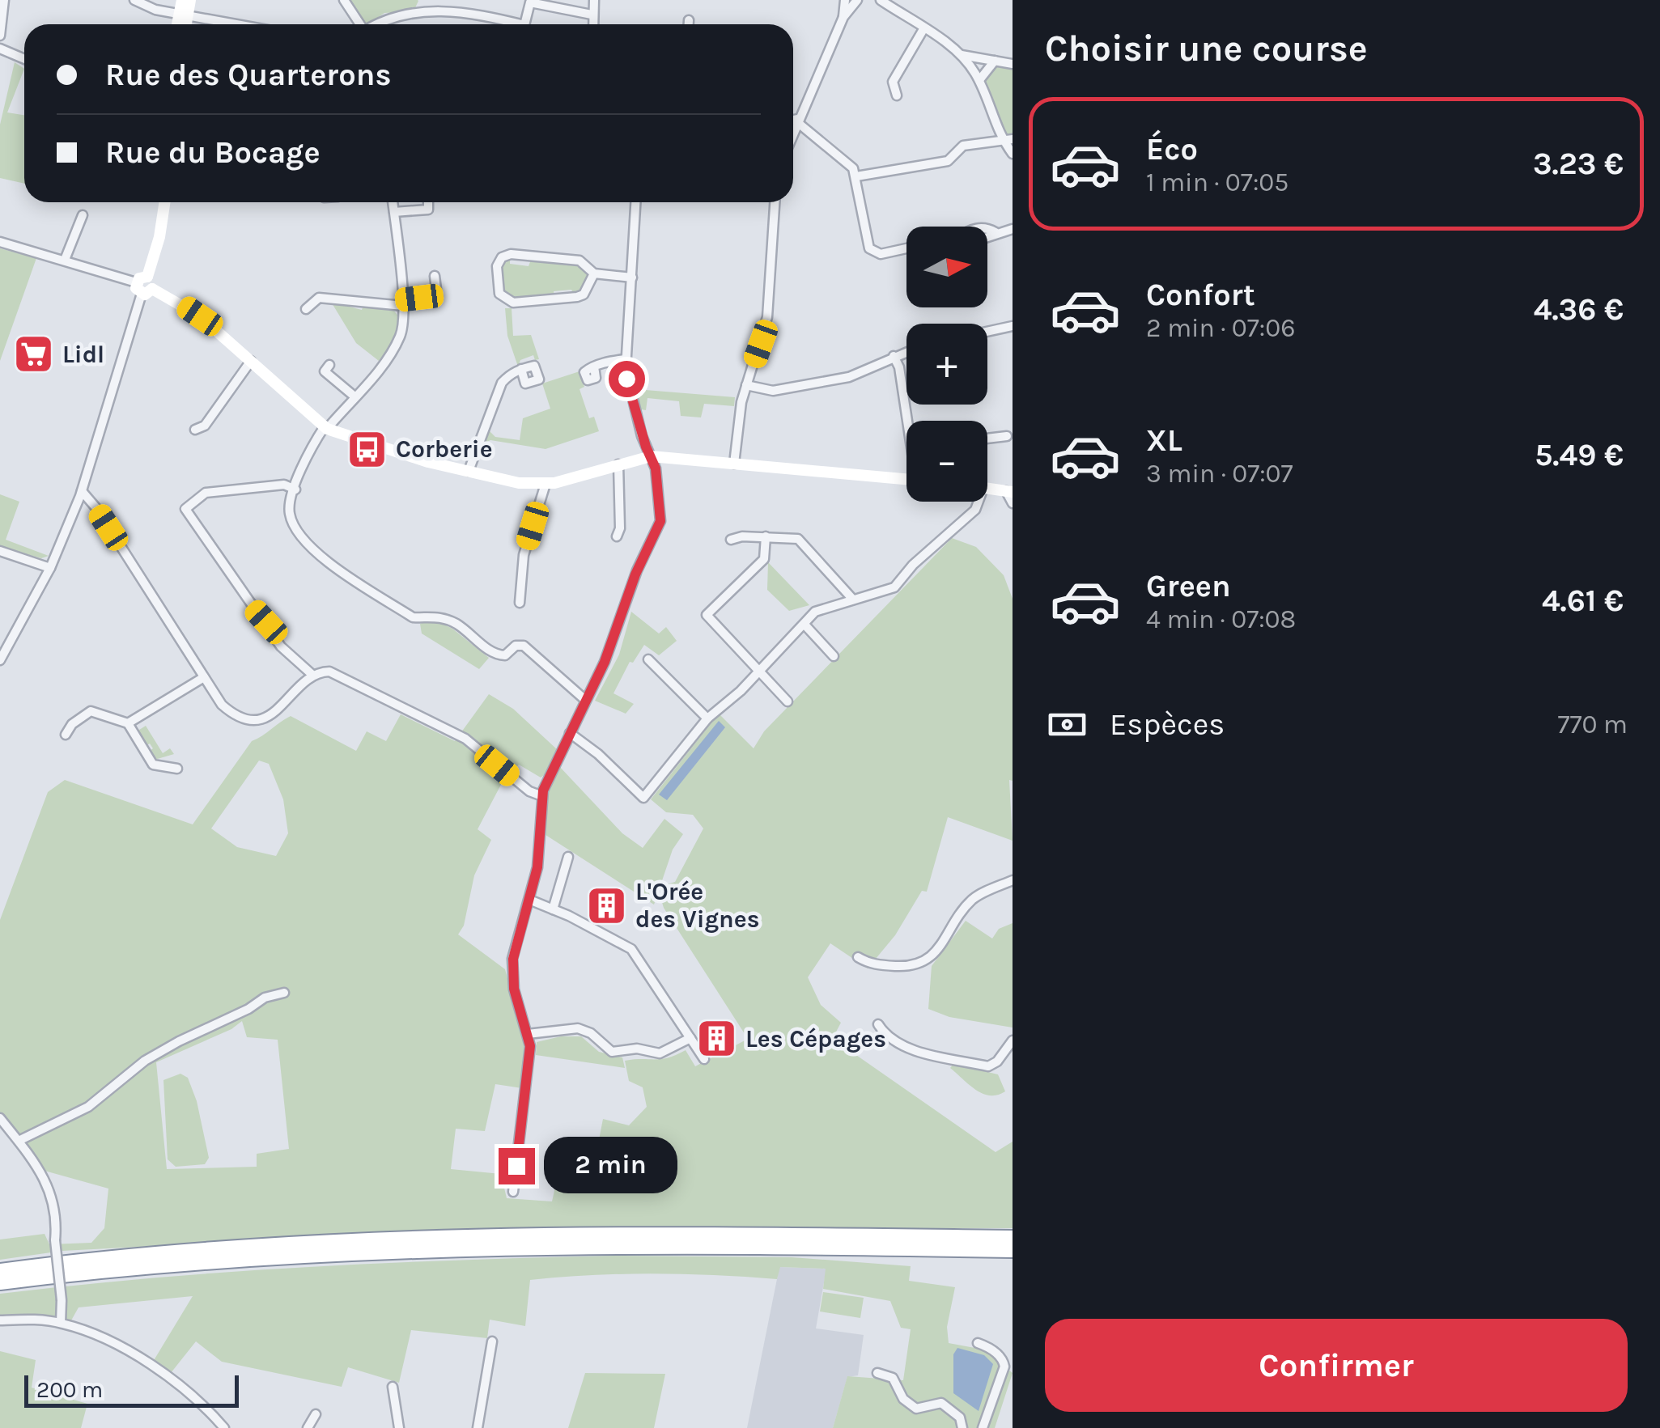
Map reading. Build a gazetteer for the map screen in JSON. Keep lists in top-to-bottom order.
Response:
{
  "places": {
    "supermarket": ["Lidl"],
    "bus stop": ["Corberie"],
    "building": ["L'Orée des Vignes", "Les Cépages"]
  },
  "scale_bar": "200 m",
  "north": "right",
  "page": {
    "heading": "Choisir une course",
    "banner": ["Rue des Quarterons", "Rue du Bocage"],
    "list": [
      {
        "name": "Éco",
        "note": "1 min · 07:05",
        "value": "3.23 €"
      },
      {
        "name": "Confort",
        "note": "2 min · 07:06",
        "value": "4.36 €"
      },
      {
        "name": "XL",
        "note": "3 min · 07:07",
        "value": "5.49 €"
      },
      {
        "name": "Green",
        "note": "4 min · 07:08",
        "value": "4.61 €"
      }
    ],
    "map_buttons": ["+", "−"],
    "pay": ["Espèces", "770 m"],
    "bubble": "2 min",
    "buttons": "Confirmer",
    "scale": "200 m"
  }
}
